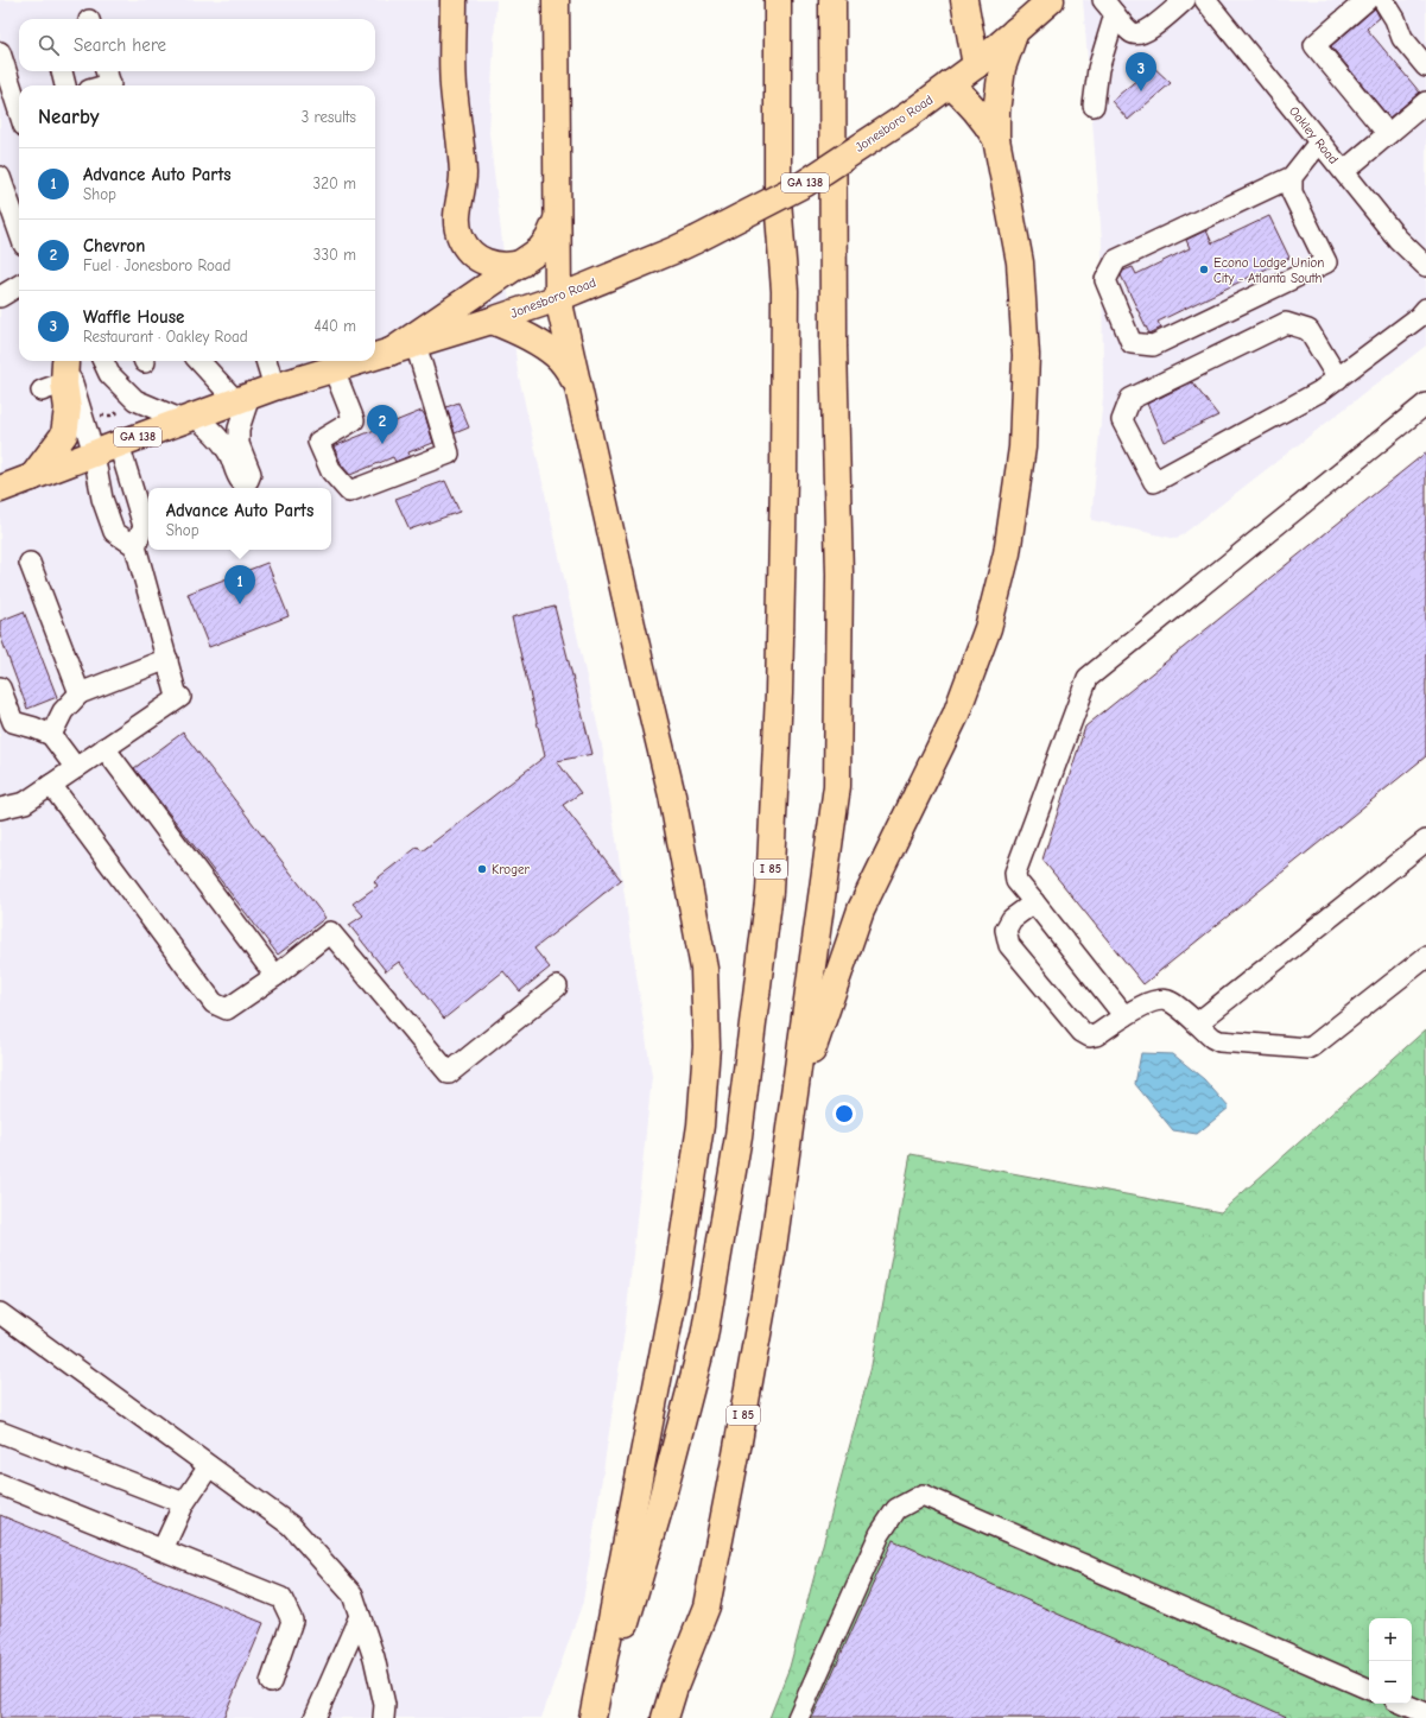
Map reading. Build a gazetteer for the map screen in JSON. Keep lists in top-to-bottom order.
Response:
{
  "streets": {
    "main road": ["Jonesboro Road", "GA 138", "I 85"],
    "street": ["Oakley Road"]
  },
  "places": ["Econo Lodge Union City - Atlanta South", "Kroger"],
  "page": {
    "search": "Search here",
    "pins": ["3", "2", "1"],
    "heading": ["Nearby", "3 results"],
    "list": [
      {
        "mark": "1",
        "name": "Advance Auto Parts",
        "note": "Shop",
        "value": "320 m"
      },
      {
        "mark": "2",
        "name": "Chevron",
        "note": "Fuel · Jonesboro Road",
        "value": "330 m"
      },
      {
        "mark": "3",
        "name": "Waffle House",
        "note": "Restaurant · Oakley Road",
        "value": "440 m"
      }
    ],
    "popup": ["Advance Auto Parts", "Shop"],
    "map_buttons": ["+", "−"]
  }
}
